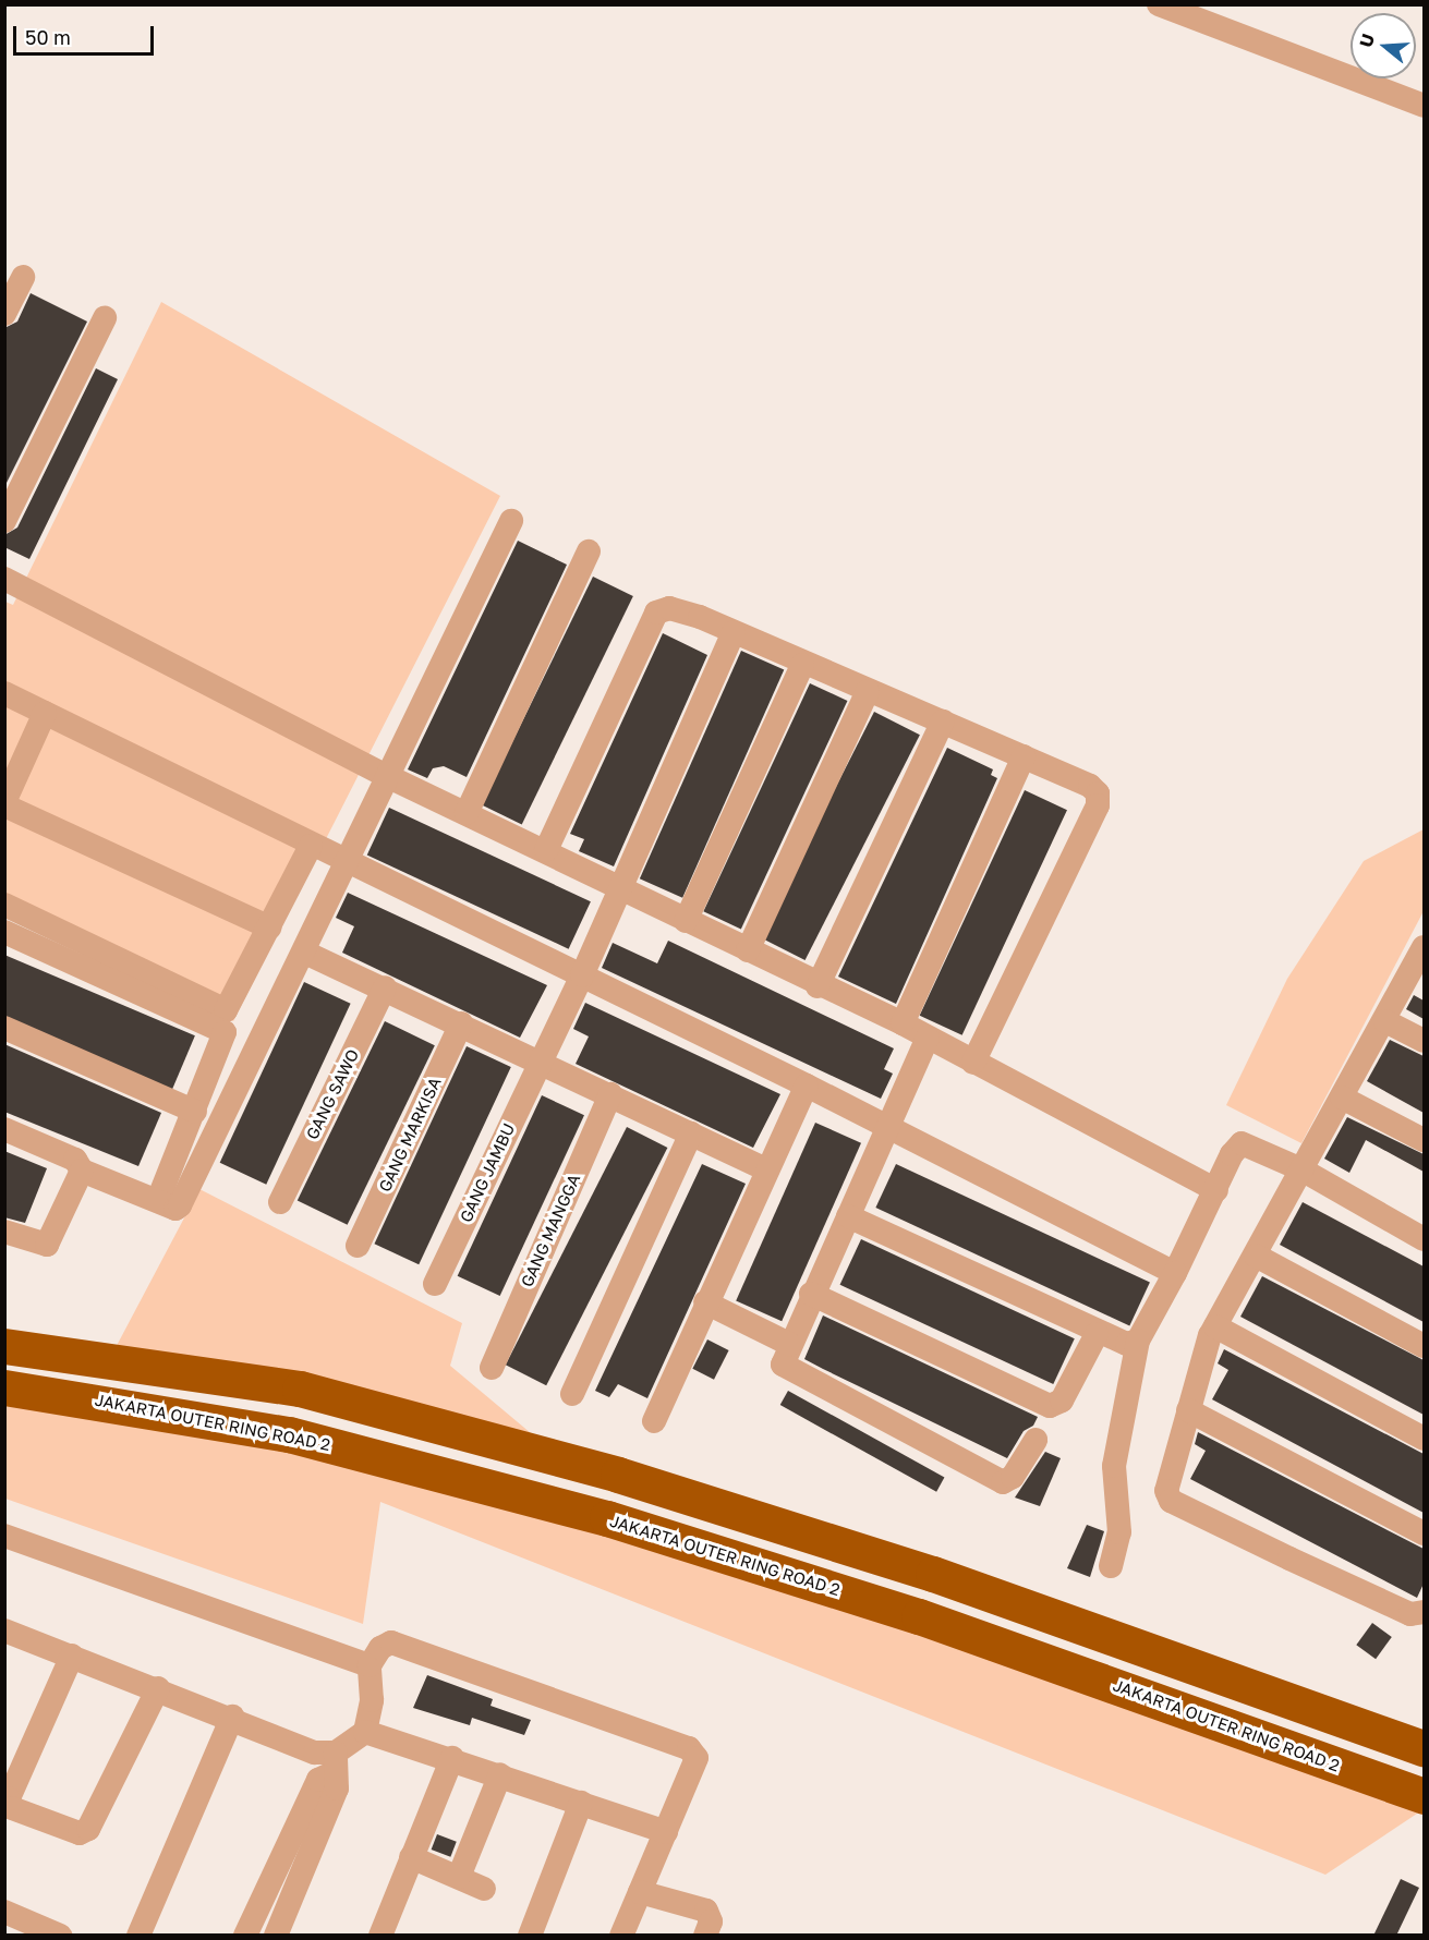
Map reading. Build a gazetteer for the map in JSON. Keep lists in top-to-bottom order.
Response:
{
  "streets": {
    "highway": ["JAKARTA OUTER RING ROAD 2"],
    "street": [
      "GANG SAWO",
      "GANG MARKISA",
      "GANG JAMBU",
      "GANG MANGGA"
    ]
  },
  "scale_bar": "50 m",
  "north": "left"
}
